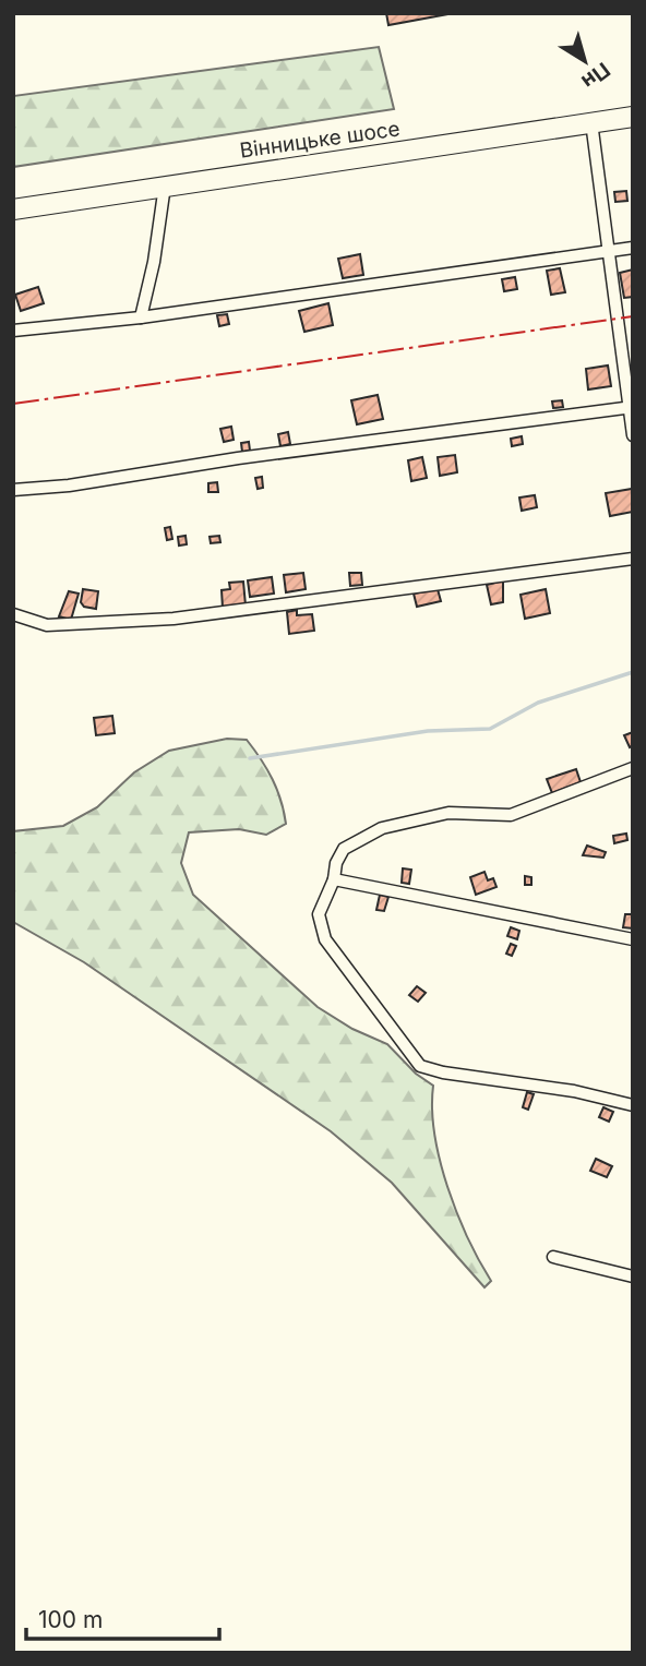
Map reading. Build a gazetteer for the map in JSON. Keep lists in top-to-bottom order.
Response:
{
  "streets": {
    "main road": ["Вінницьке шосе"]
  },
  "scale_bar": "100 m",
  "north": "bottom right"
}
